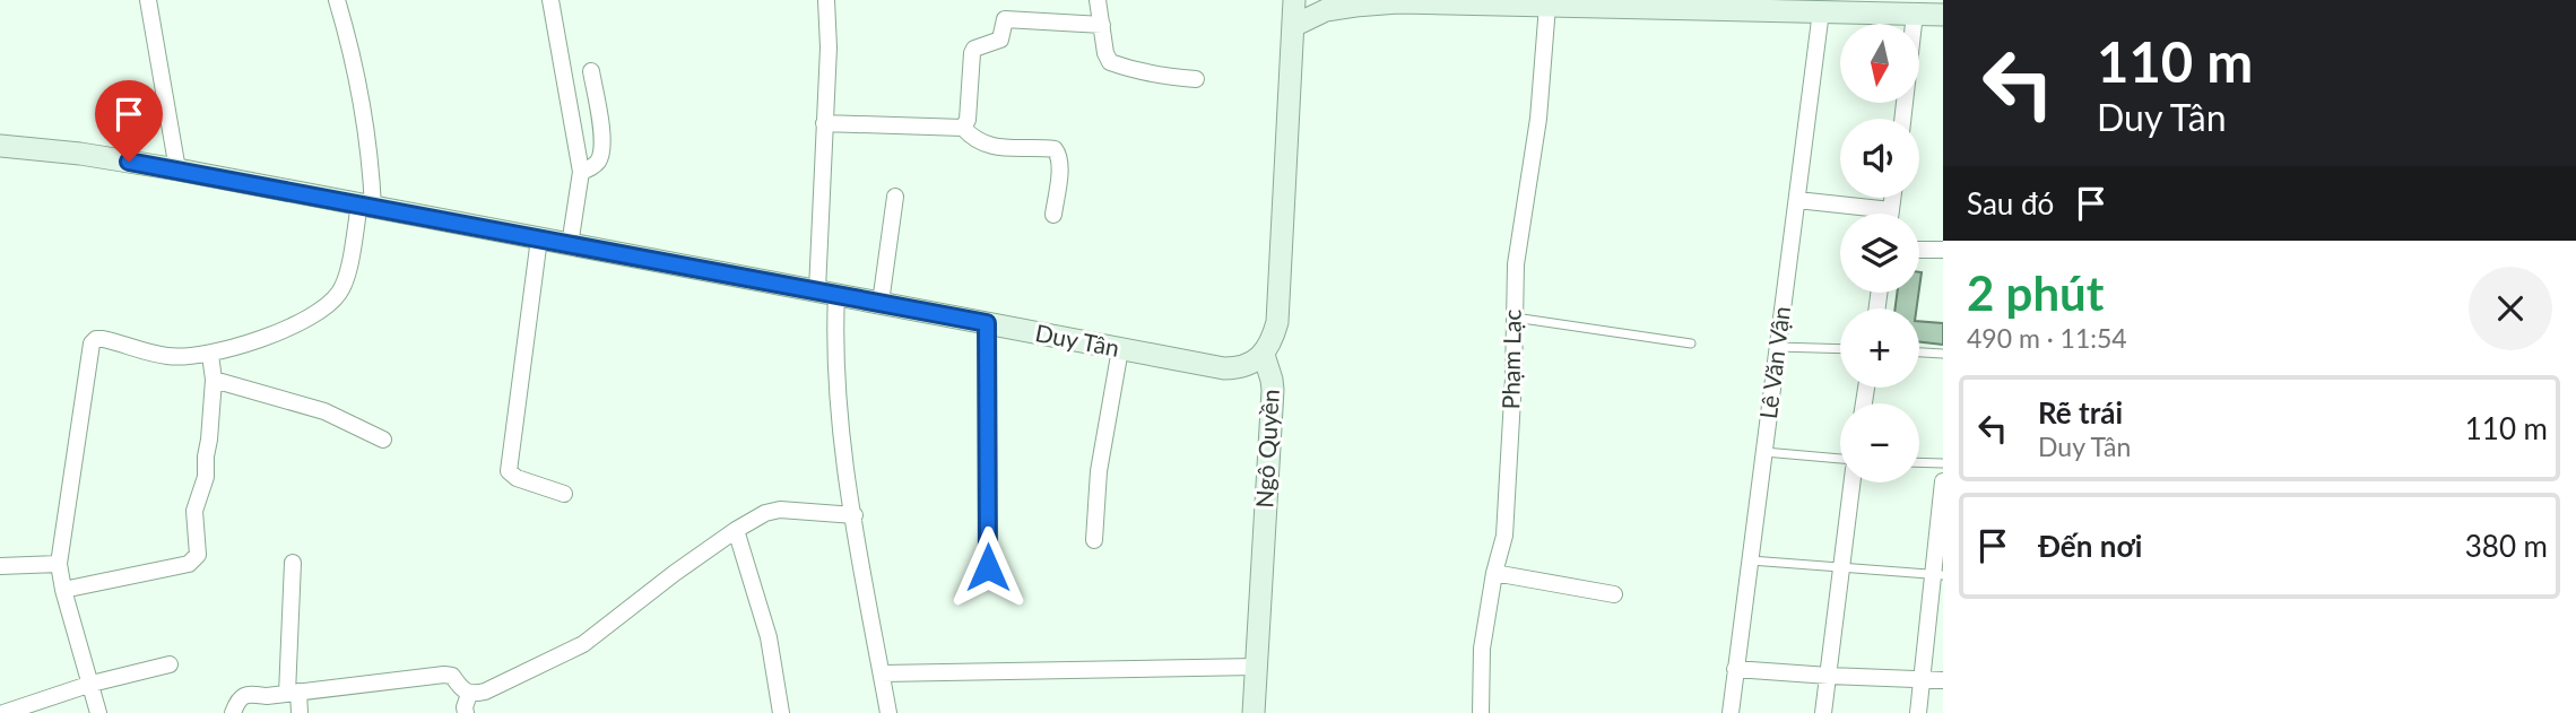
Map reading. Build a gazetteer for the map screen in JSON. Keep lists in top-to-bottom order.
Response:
{
  "streets": {
    "street": [
      "Duy Tân",
      "Phạm Lạc",
      "Lê Văn Vận",
      "Ngô Quyền"
    ]
  },
  "crossings": [
    ["Duy Tân", "Ngô Quyền"]
  ],
  "north": "bottom",
  "page": {
    "turn": ["110 m", "Duy Tân"],
    "map_buttons": ["+", "−"],
    "then": "Sau đó",
    "heading": ["2 phút", "490 m · 11:54"],
    "list": [
      {
        "name": "Rẽ trái",
        "note": "Duy Tân",
        "value": "110 m"
      },
      {
        "name": "Đến nơi",
        "value": "380 m"
      }
    ]
  }
}
